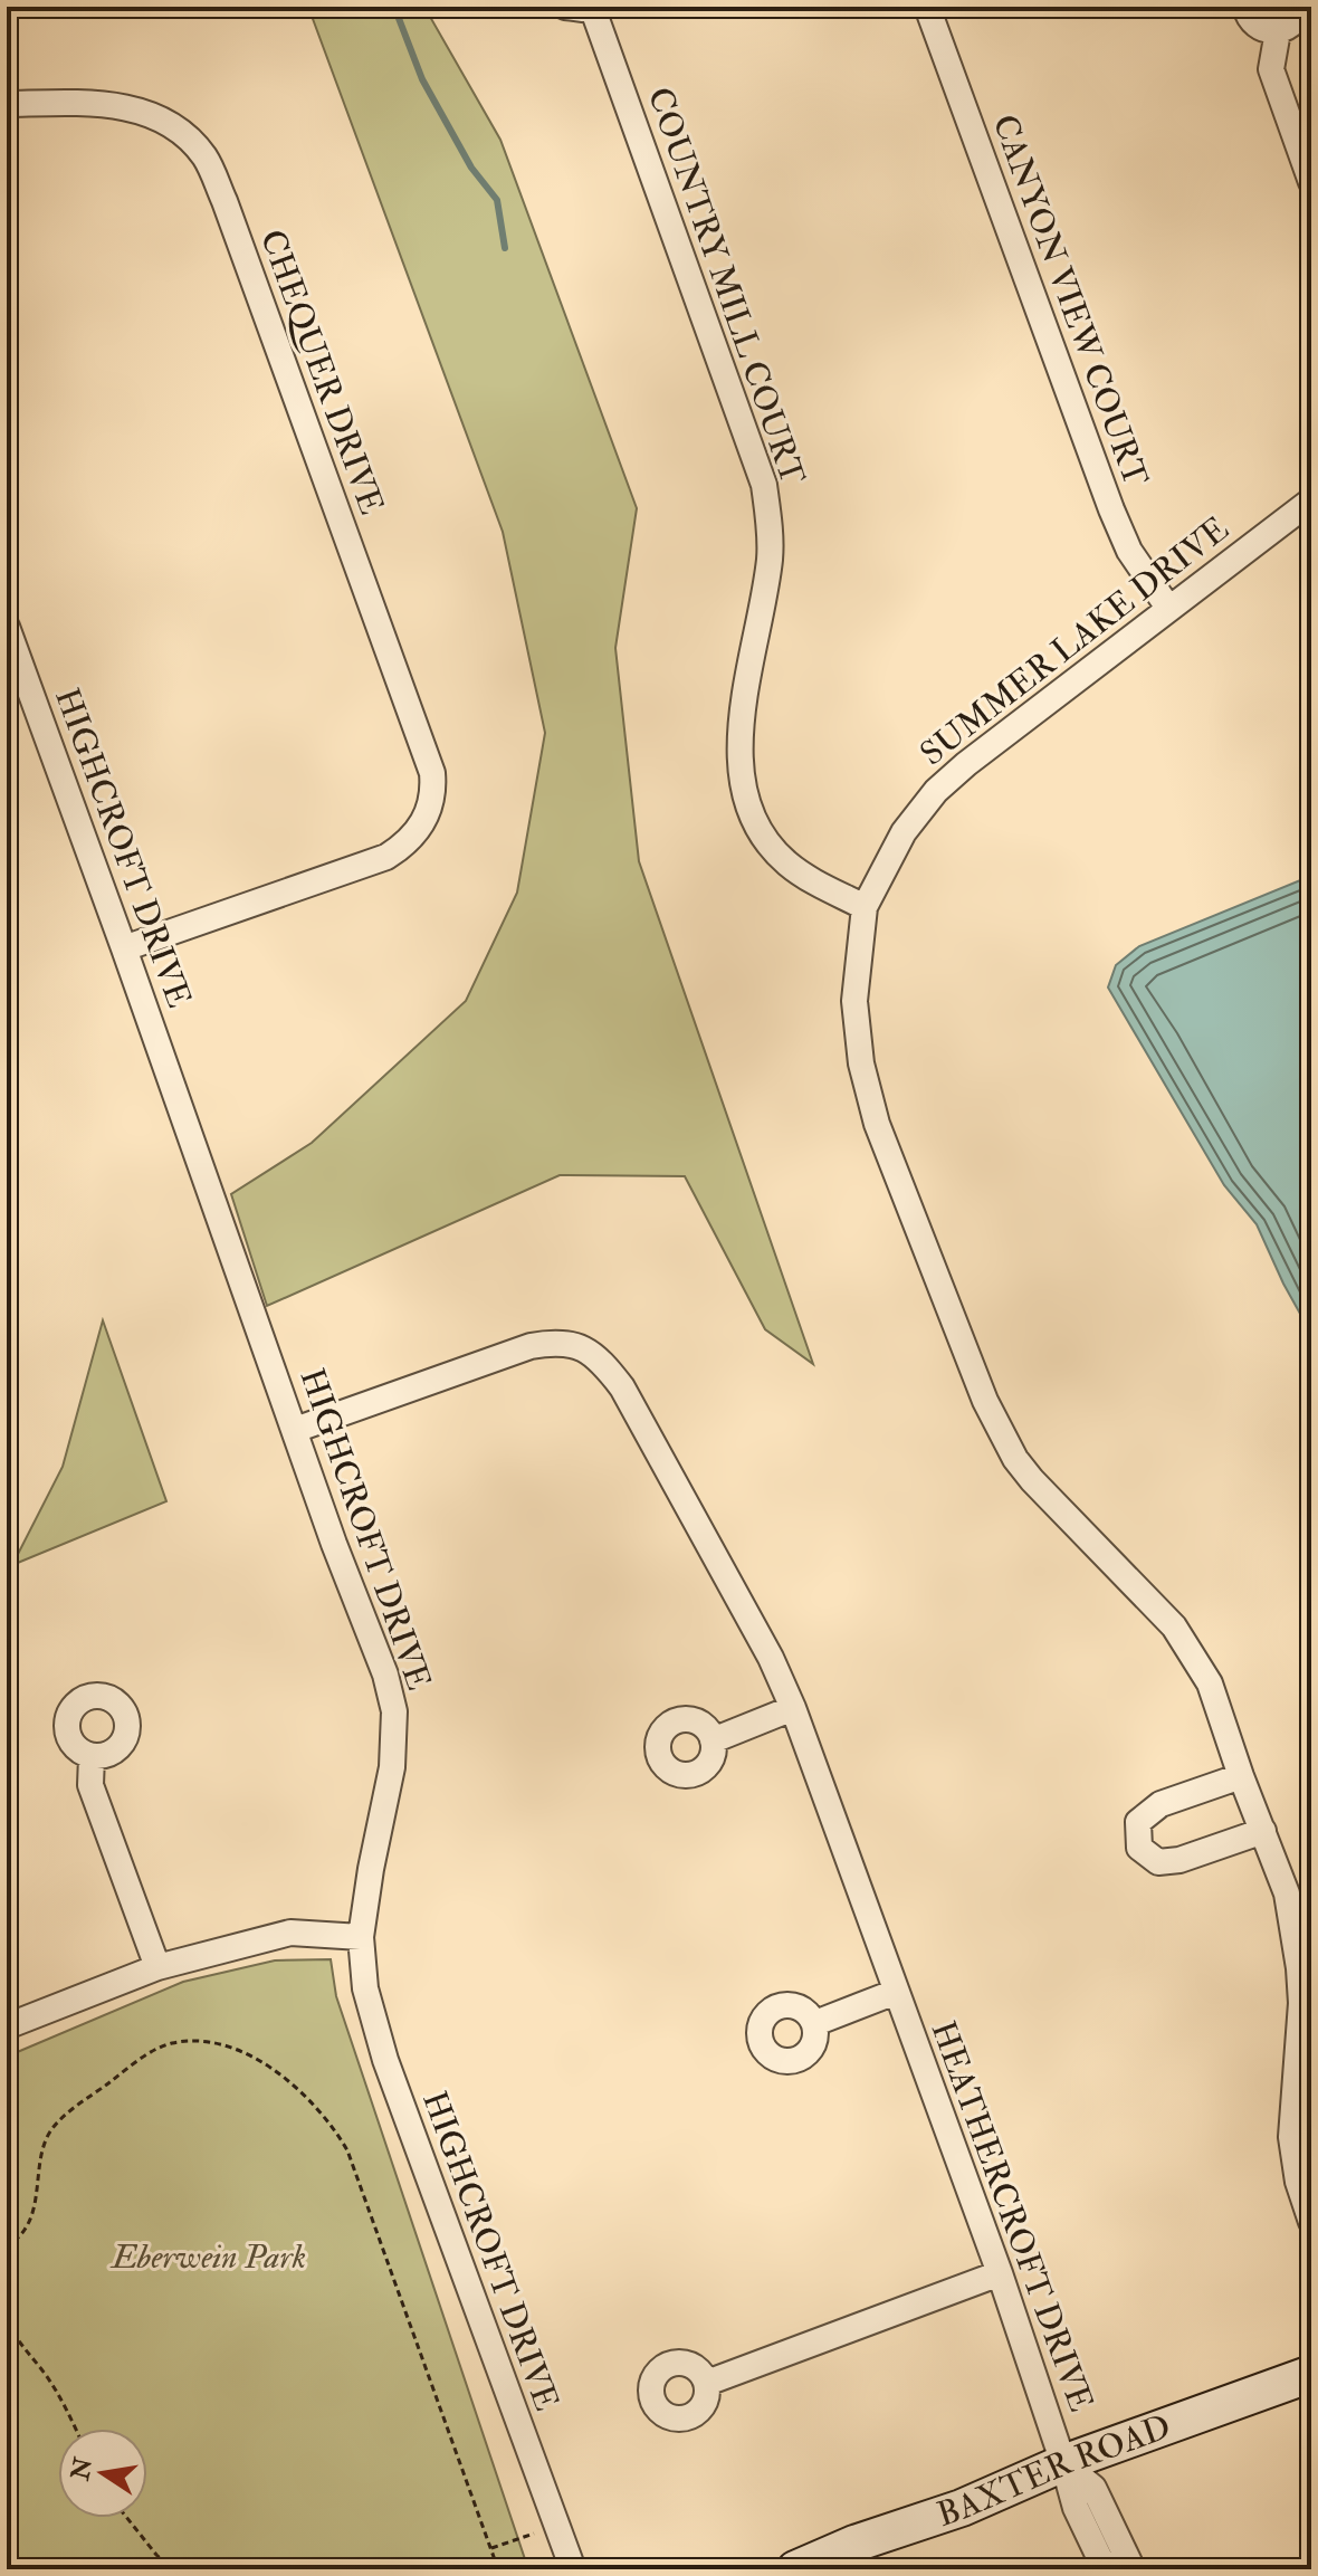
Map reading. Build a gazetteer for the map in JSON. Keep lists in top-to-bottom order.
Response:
{
  "streets": {
    "main road": ["BAXTER ROAD"],
    "street": [
      "COUNTRY MILL COURT",
      "CANYON VIEW COURT",
      "CHEQUER DRIVE",
      "SUMMER LAKE DRIVE",
      "HIGHCROFT DRIVE",
      "HEATHERCROFT DRIVE"
    ]
  },
  "crossings": [
    ["COUNTRY MILL COURT", "SUMMER LAKE DRIVE"],
    ["CANYON VIEW COURT", "SUMMER LAKE DRIVE"],
    ["CHEQUER DRIVE", "HIGHCROFT DRIVE"],
    ["HIGHCROFT DRIVE", "HEATHERCROFT DRIVE"],
    ["HEATHERCROFT DRIVE", "BAXTER ROAD"]
  ],
  "parks": ["Eberwein Park"],
  "north": "left"
}
